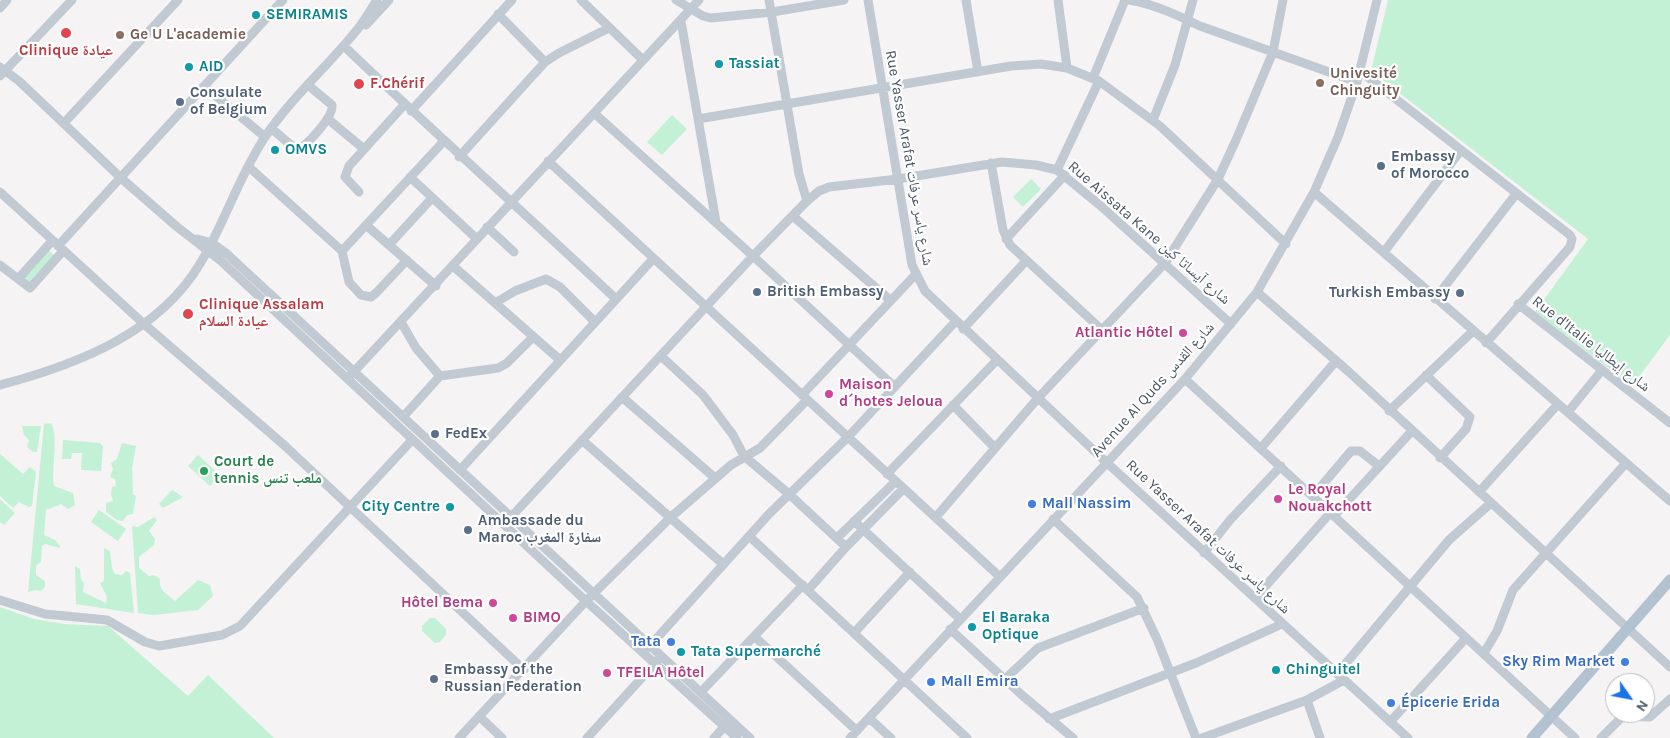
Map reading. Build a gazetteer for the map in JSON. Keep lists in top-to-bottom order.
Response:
{
  "streets": {
    "street": [
      "Rue Yasser Arafat شارع ياسر عرفات",
      "Rue Aissata Kane شارع آيساتا كين",
      "Rue d'Italie شارع إيطاليا",
      "Avenue Al Quds شارع القدس"
    ]
  },
  "crossings": [
    ["Rue Yasser Arafat شارع ياسر عرفات", "Rue Aissata Kane شارع آيساتا كين"],
    ["Rue Yasser Arafat شارع ياسر عرفات", "Avenue Al Quds شارع القدس"],
    ["Rue Aissata Kane شارع آيساتا كين", "Avenue Al Quds شارع القدس"]
  ],
  "places": [
    "SEMIRAMIS",
    "Clinique عيادة",
    "Ge U L'academie",
    "Tassiat",
    "AID",
    "Univesité Chinguity",
    "F.Chérif",
    "Consulate of Belgium",
    "OMVS",
    "Embassy of Morocco",
    "British Embassy",
    "Turkish Embassy",
    "Clinique Assalam عيادة السلام",
    "Atlantic Hôtel",
    "Maison d´hotes Jeloua",
    "FedEx",
    "Court de tennis ملعب تنس",
    "Le Royal Nouakchott",
    "Mall Nassim",
    "City Centre",
    "Ambassade du Maroc سفارة المغرب",
    "Hôtel Bema",
    "BIMO",
    "El Baraka Optique",
    "Tata",
    "Tata Supermarché",
    "Sky Rim Market",
    "Chinguitel",
    "TFEILA Hôtel",
    "Embassy of the Russian Federation",
    "Mall Emira",
    "Épicerie Erida"
  ],
  "north": "bottom right"
}
